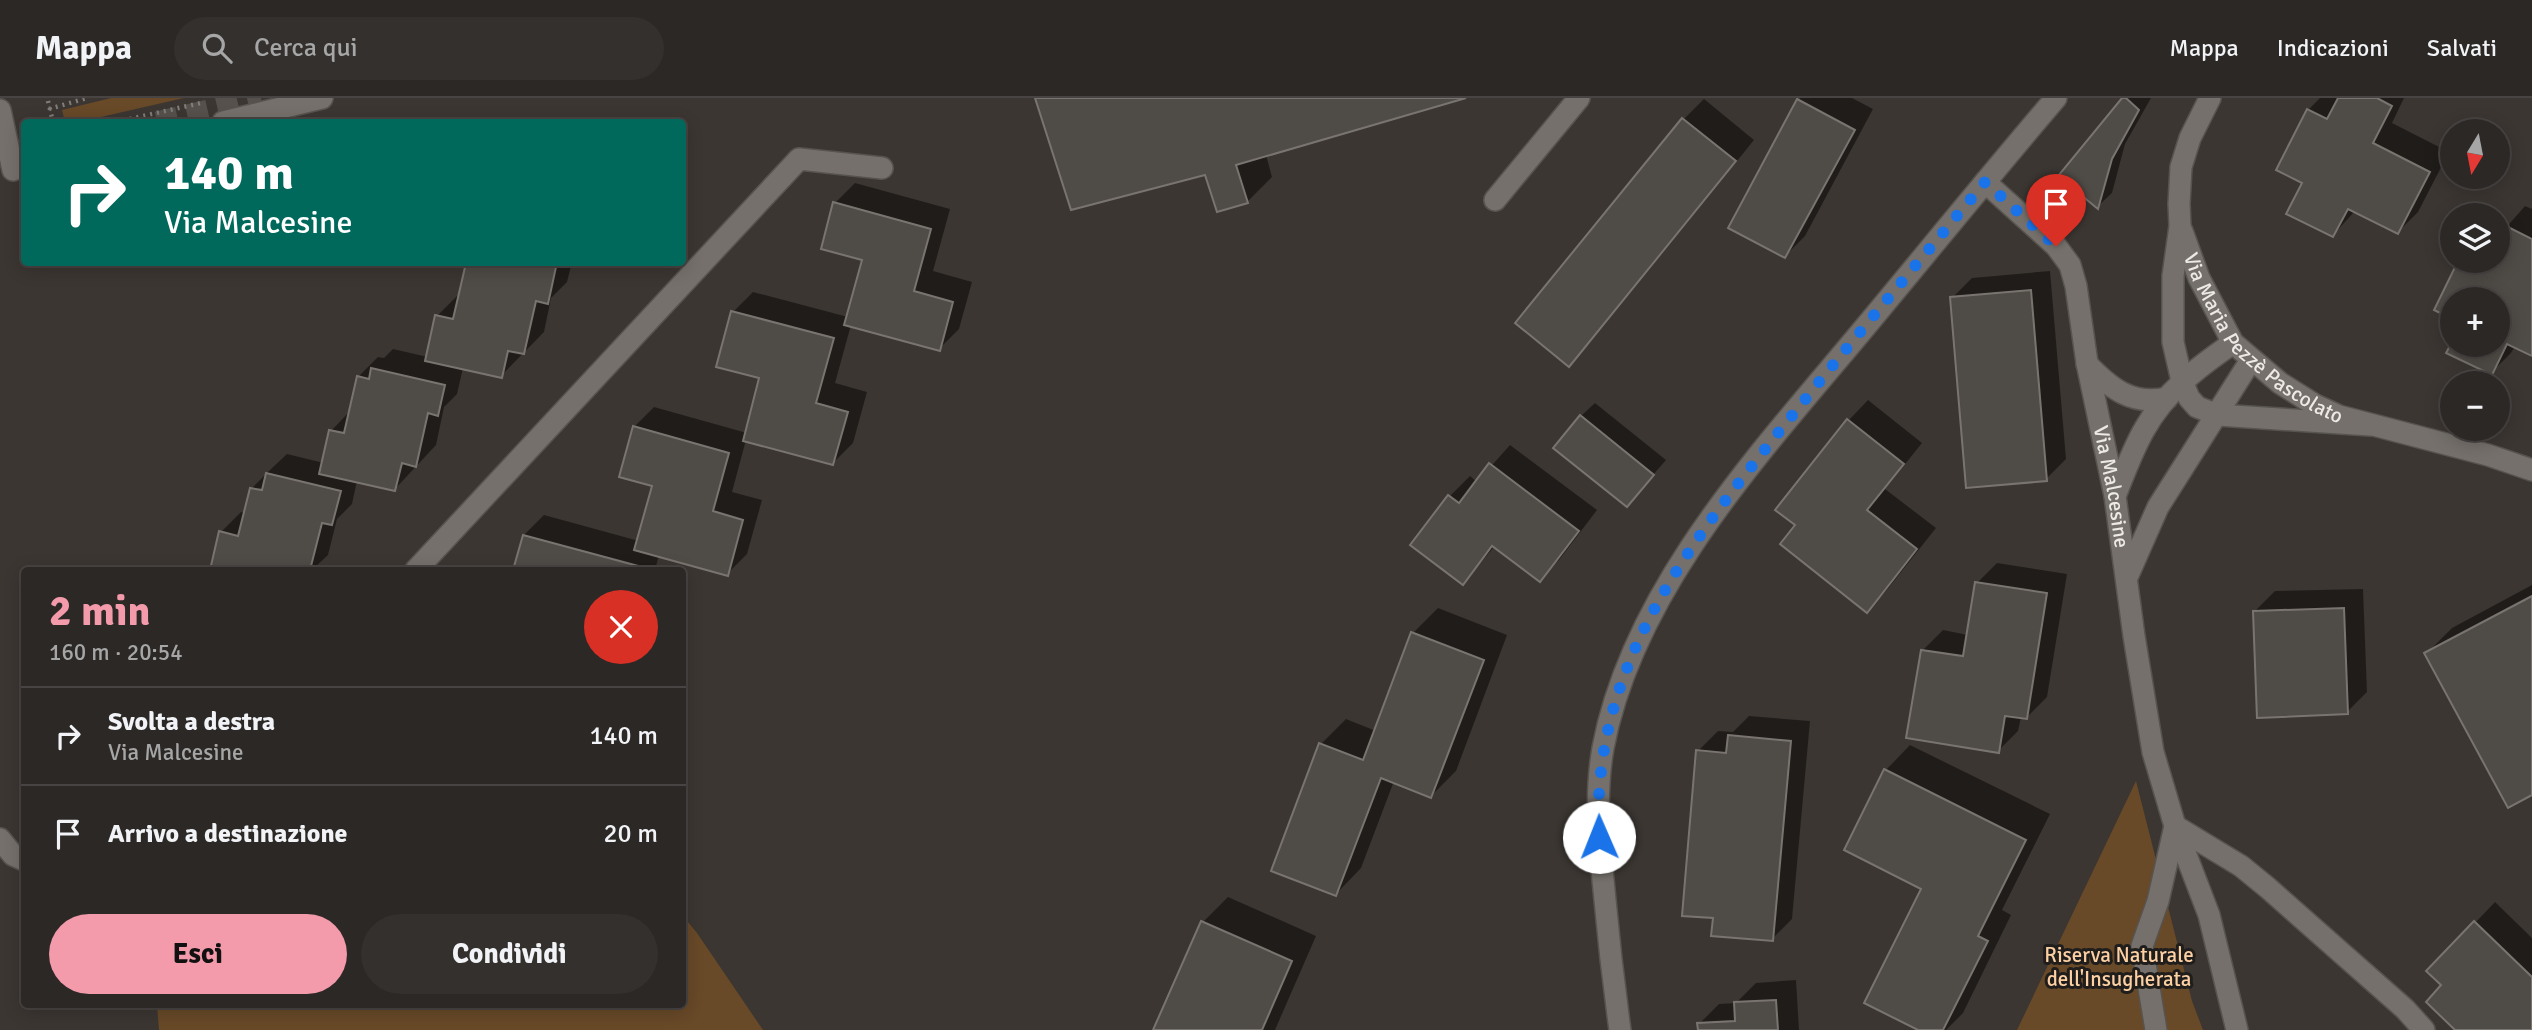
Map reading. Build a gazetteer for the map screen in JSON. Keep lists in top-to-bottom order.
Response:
{
  "streets": {
    "street": ["Via Maria Pezzè Pascolato", "Via Malcesine"]
  },
  "parks": ["Riserva Naturale dell'Insugherata"],
  "north": "bottom",
  "page": {
    "header": "Mappa",
    "search": "Cerca qui",
    "nav": ["Mappa", "Indicazioni", "Salvati"],
    "map_buttons": ["+", "−"],
    "turn": ["140 m", "Via Malcesine"],
    "heading": ["2 min", "160 m · 20:54"],
    "list": [
      {
        "name": "Svolta a destra",
        "note": "Via Malcesine",
        "value": "140 m"
      },
      {
        "name": "Arrivo a destinazione",
        "value": "20 m"
      }
    ],
    "buttons": ["Esci", "Condividi"]
  }
}
